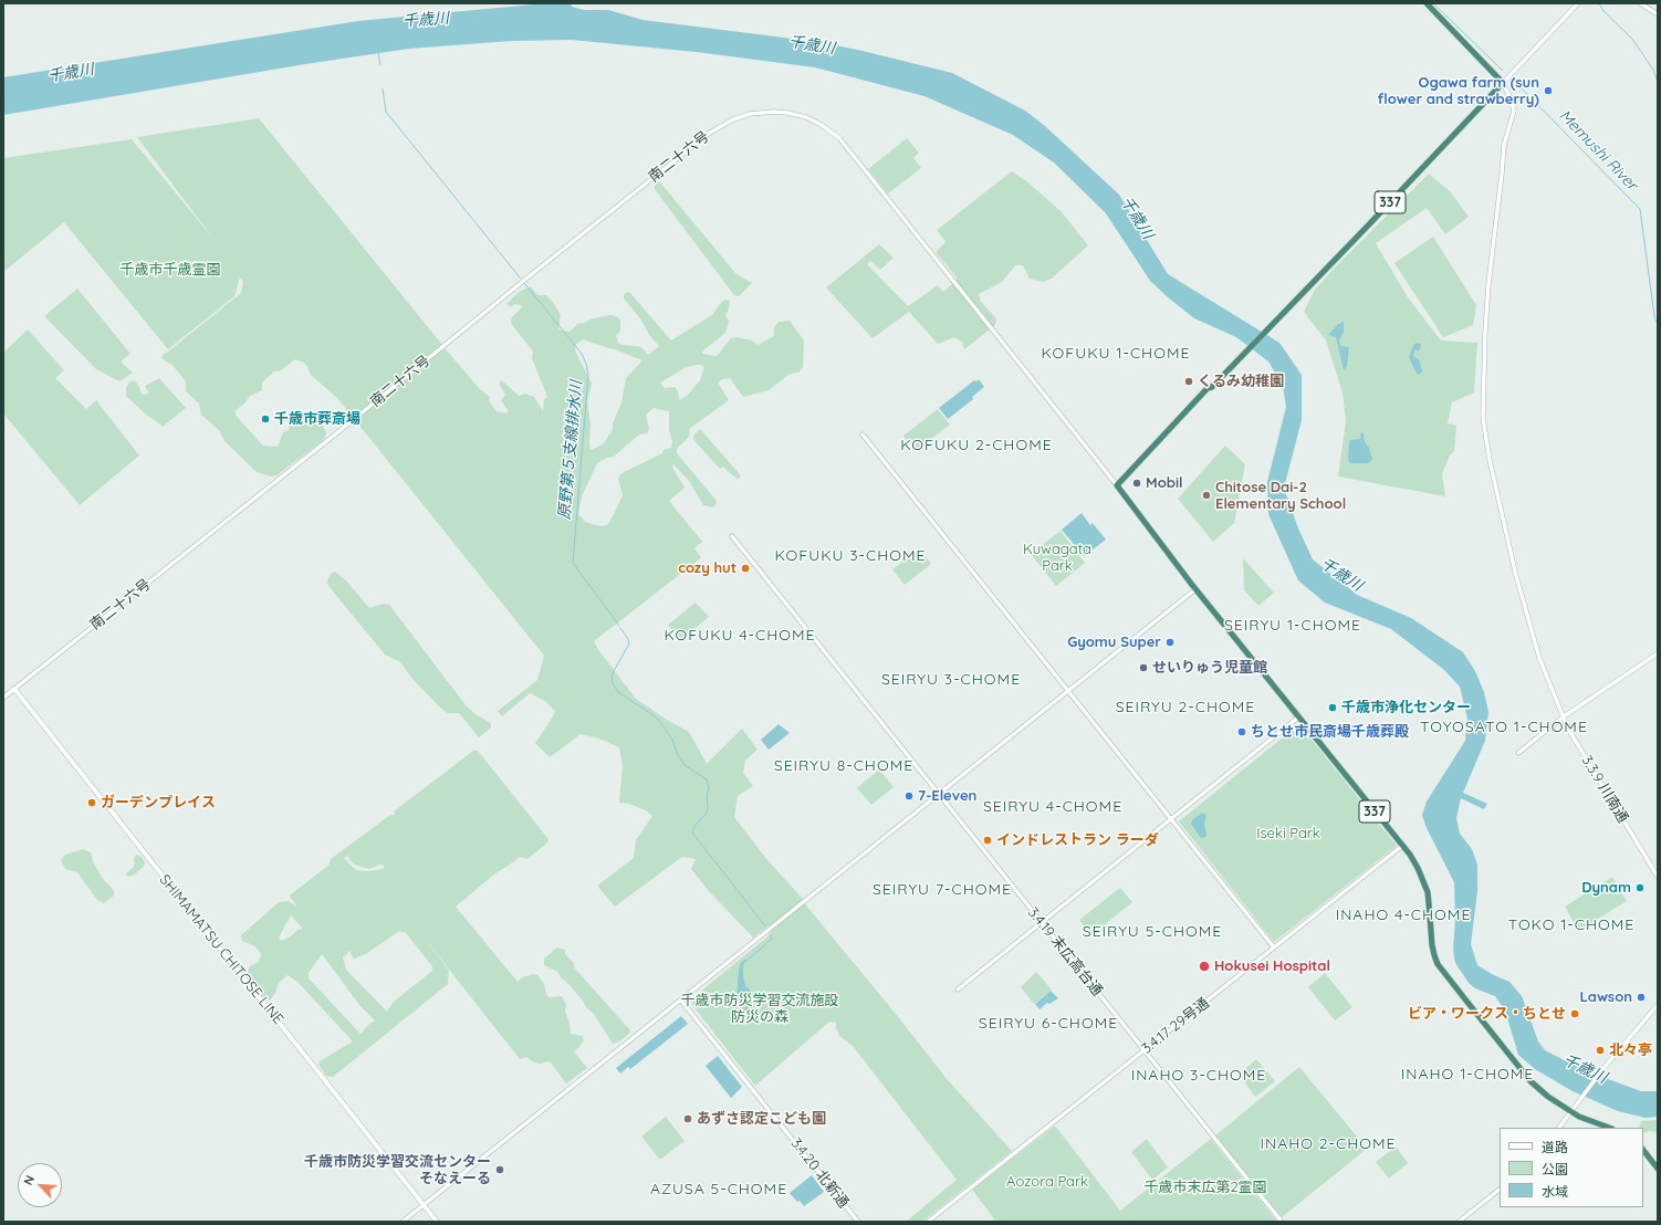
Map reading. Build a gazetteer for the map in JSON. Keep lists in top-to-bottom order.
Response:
{
  "streets": {
    "highway": ["337"],
    "main road": ["SHIMAMATSU CHITOSE LINE"],
    "street": [
      "南二十六号",
      "3.3.9 川南通",
      "3.4.19 末広高台通",
      "3.4.17 29号通",
      "3.4.20 北新通"
    ]
  },
  "crossings": [
    ["南二十六号", "337"],
    ["南二十六号", "SHIMAMATSU CHITOSE LINE"],
    ["337", "3.3.9 川南通"],
    ["337", "3.4.17 29号通"],
    ["3.4.19 末広高台通", "3.4.17 29号通"]
  ],
  "districts": [
    "KOFUKU 1-CHOME",
    "KOFUKU 2-CHOME",
    "KOFUKU 3-CHOME",
    "SEIRYU 1-CHOME",
    "KOFUKU 4-CHOME",
    "SEIRYU 3-CHOME",
    "SEIRYU 2-CHOME",
    "TOYOSATO 1-CHOME",
    "SEIRYU 8-CHOME",
    "SEIRYU 4-CHOME",
    "SEIRYU 7-CHOME",
    "INAHO 4-CHOME",
    "TOKO 1-CHOME",
    "SEIRYU 5-CHOME",
    "SEIRYU 6-CHOME",
    "INAHO 1-CHOME",
    "INAHO 3-CHOME",
    "INAHO 2-CHOME",
    "AZUSA 5-CHOME"
  ],
  "water": ["千歳川", "Memushi River", "原野第５支線排水川"],
  "parks": [
    "千歳市千歳霊園",
    "Kuwagata Park",
    "Iseki Park",
    "千歳市防災学習交流施設 防災の森",
    "Aozora Park",
    "千歳市末広第2霊園"
  ],
  "places": [
    "Ogawa farm (sun flower and strawberry)",
    "くるみ幼稚園",
    "千歳市葬斎場",
    "Mobil",
    "Chitose Dai-2 Elementary School",
    "cozy hut",
    "Gyomu Super",
    "せいりゅう児童館",
    "千歳市浄化センター",
    "ちとせ市民斎場千歳葬殿",
    "7-Eleven",
    "ガーデンプレイス",
    "インドレストラン ラーダ",
    "Dynam",
    "Hokusei Hospital",
    "Lawson",
    "ビア・ワークス・ちとせ",
    "北々亭",
    "あずさ認定こども園",
    "千歳市防災学習交流センター そなえーる"
  ],
  "legend": ["道路", "公園", "水域"],
  "north": "top left"
}
